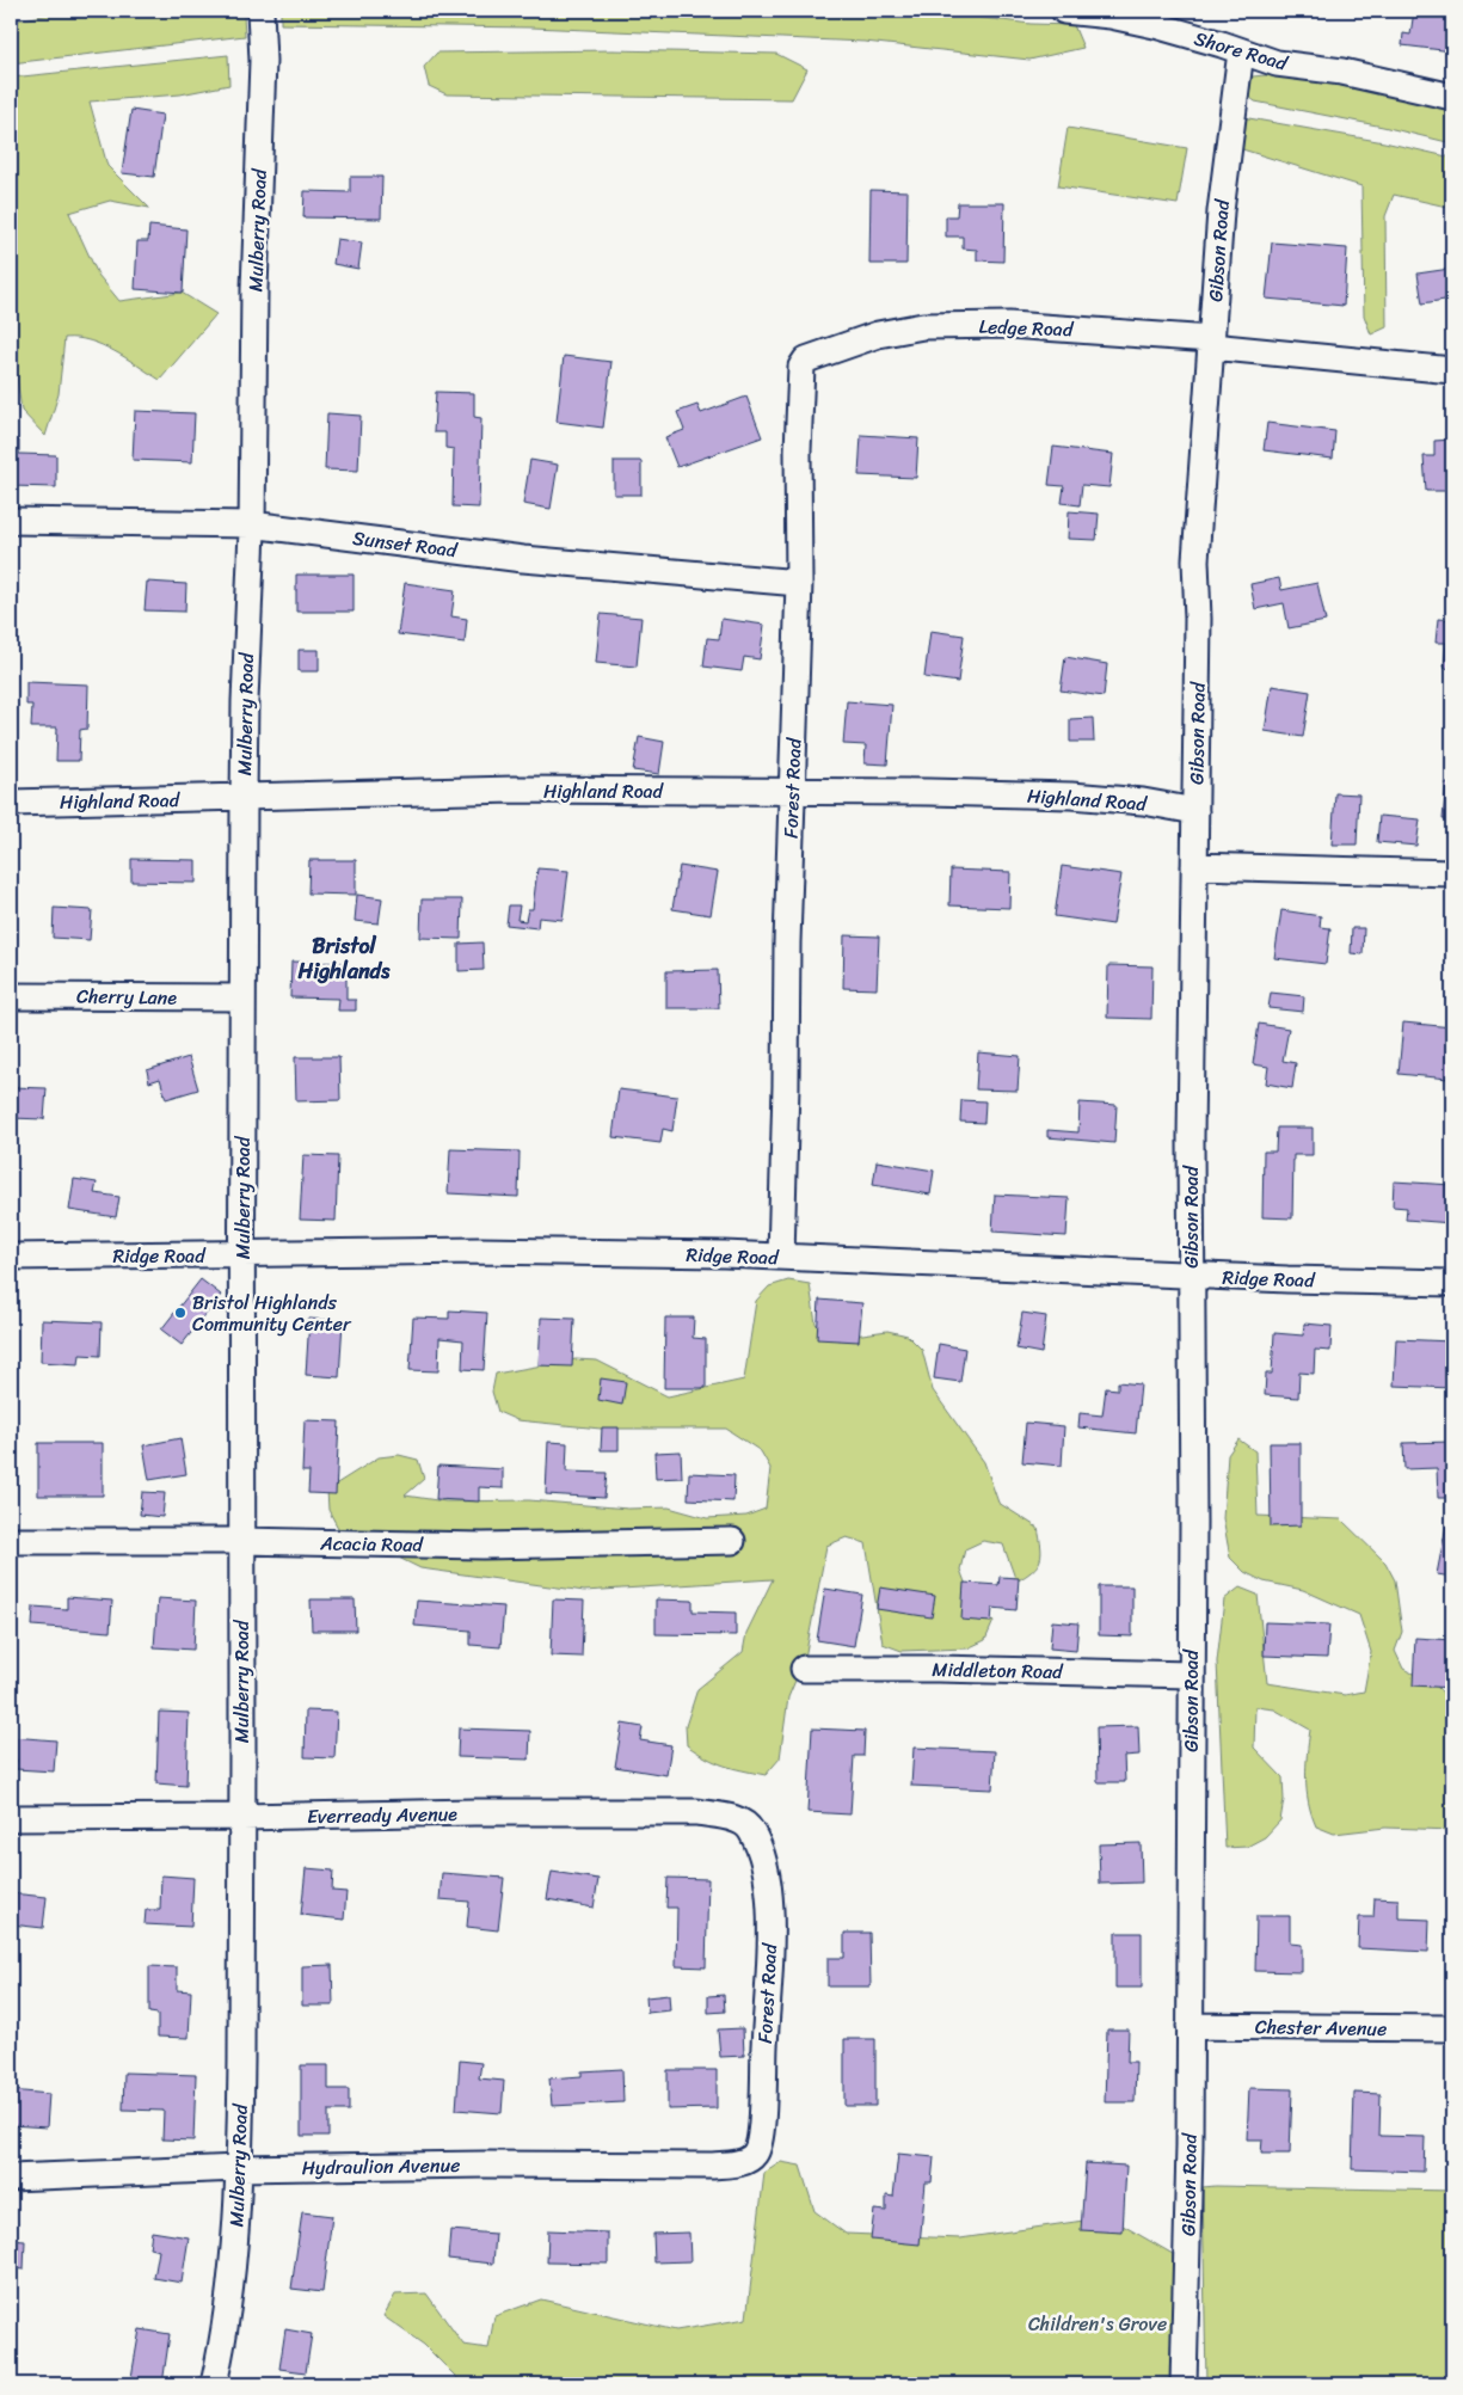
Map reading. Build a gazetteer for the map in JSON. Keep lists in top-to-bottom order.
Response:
{
  "streets": {
    "street": [
      "Shore Road",
      "Mulberry Road",
      "Gibson Road",
      "Ledge Road",
      "Sunset Road",
      "Forest Road",
      "Highland Road",
      "Cherry Lane",
      "Ridge Road",
      "Acacia Road",
      "Middleton Road",
      "Everready Avenue",
      "Chester Avenue",
      "Hydraulion Avenue"
    ]
  },
  "crossings": [
    ["Shore Road", "Gibson Road"],
    ["Mulberry Road", "Sunset Road"],
    ["Mulberry Road", "Highland Road"],
    ["Mulberry Road", "Cherry Lane"],
    ["Mulberry Road", "Ridge Road"],
    ["Mulberry Road", "Acacia Road"],
    ["Mulberry Road", "Everready Avenue"],
    ["Mulberry Road", "Hydraulion Avenue"],
    ["Gibson Road", "Ledge Road"],
    ["Gibson Road", "Highland Road"],
    ["Gibson Road", "Ridge Road"],
    ["Gibson Road", "Middleton Road"],
    ["Gibson Road", "Chester Avenue"],
    ["Ledge Road", "Forest Road"],
    ["Sunset Road", "Forest Road"],
    ["Forest Road", "Highland Road"],
    ["Forest Road", "Ridge Road"],
    ["Forest Road", "Everready Avenue"],
    ["Forest Road", "Hydraulion Avenue"]
  ],
  "districts": ["Bristol Highlands"],
  "parks": ["Children's Grove"],
  "places": ["Bristol Highlands Community Center"]
}
